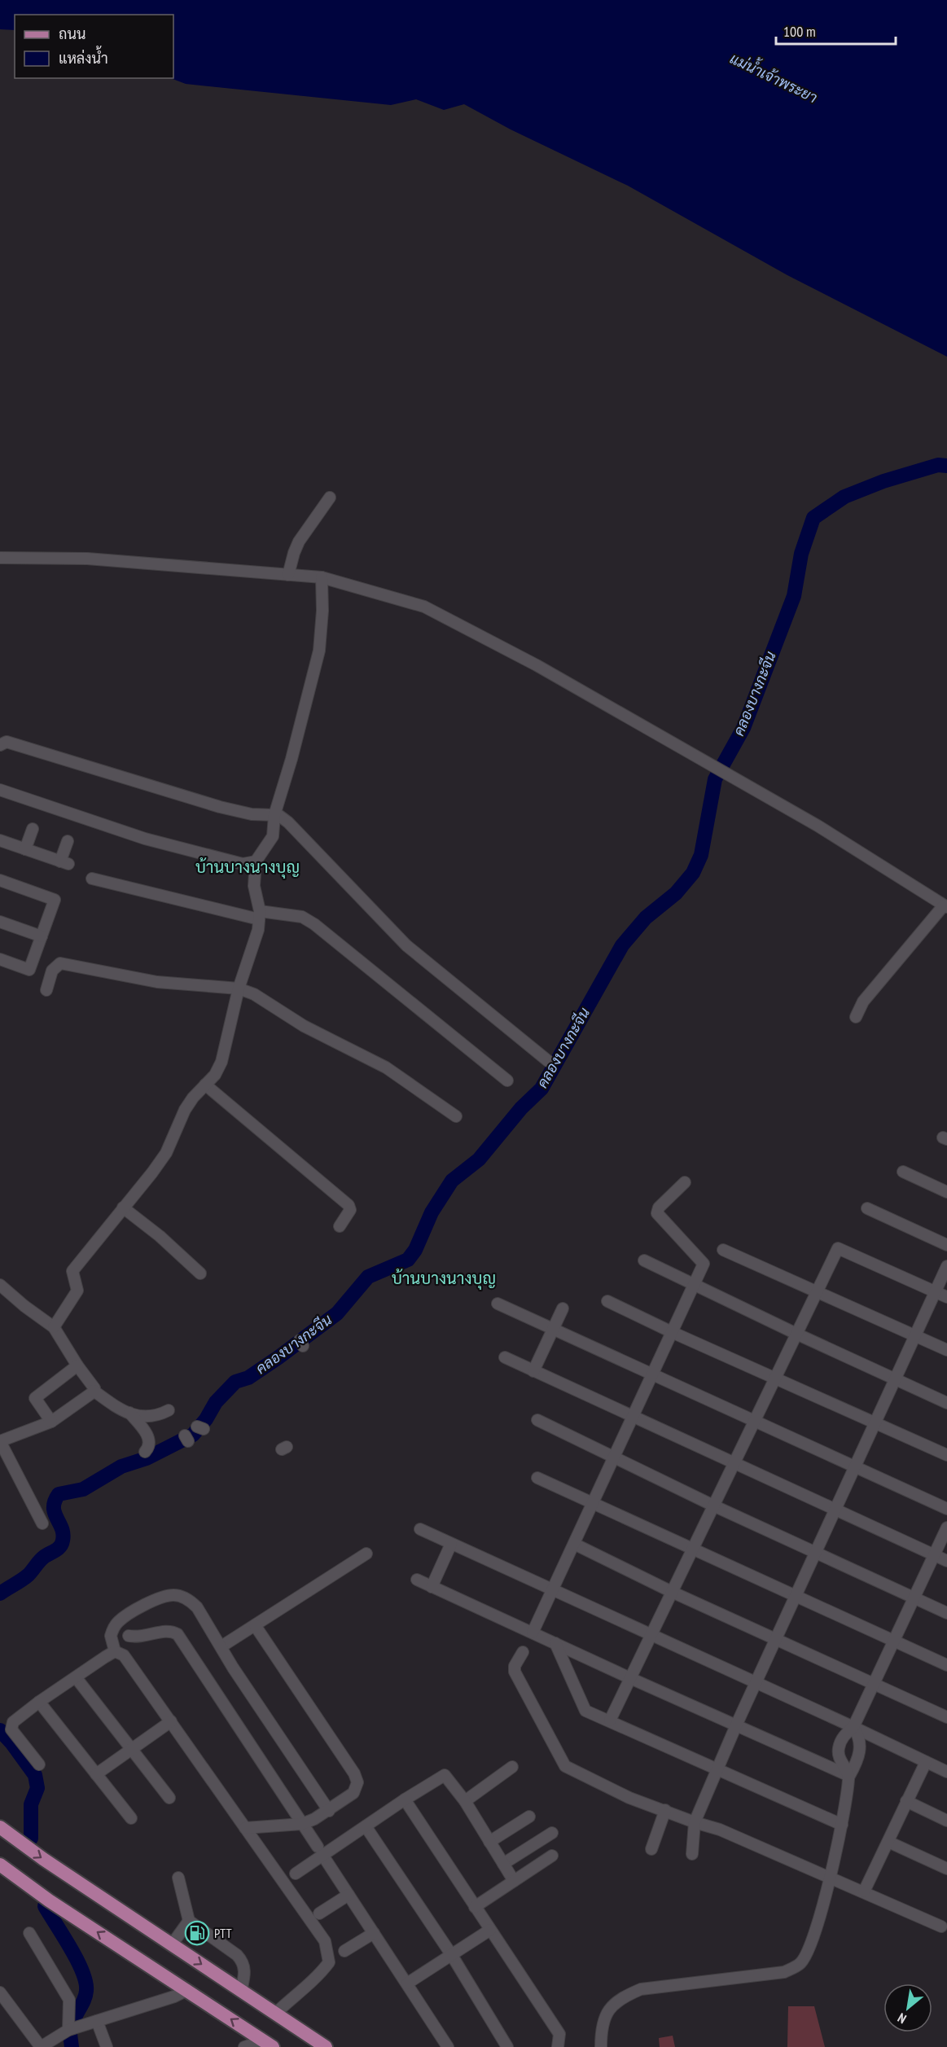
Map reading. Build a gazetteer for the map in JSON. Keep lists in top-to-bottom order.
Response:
{
  "districts": ["บ้านบางนางบุญ", "บ้านบางนางบุญ"],
  "water": ["แม่น้ำเจ้าพระยา", "คลองบางกะจีน"],
  "places": {
    "fuel station": ["PTT"]
  },
  "legend": ["ถนน", "แหล่งน้ำ"],
  "scale_bar": "100 m",
  "north": "bottom left"
}
